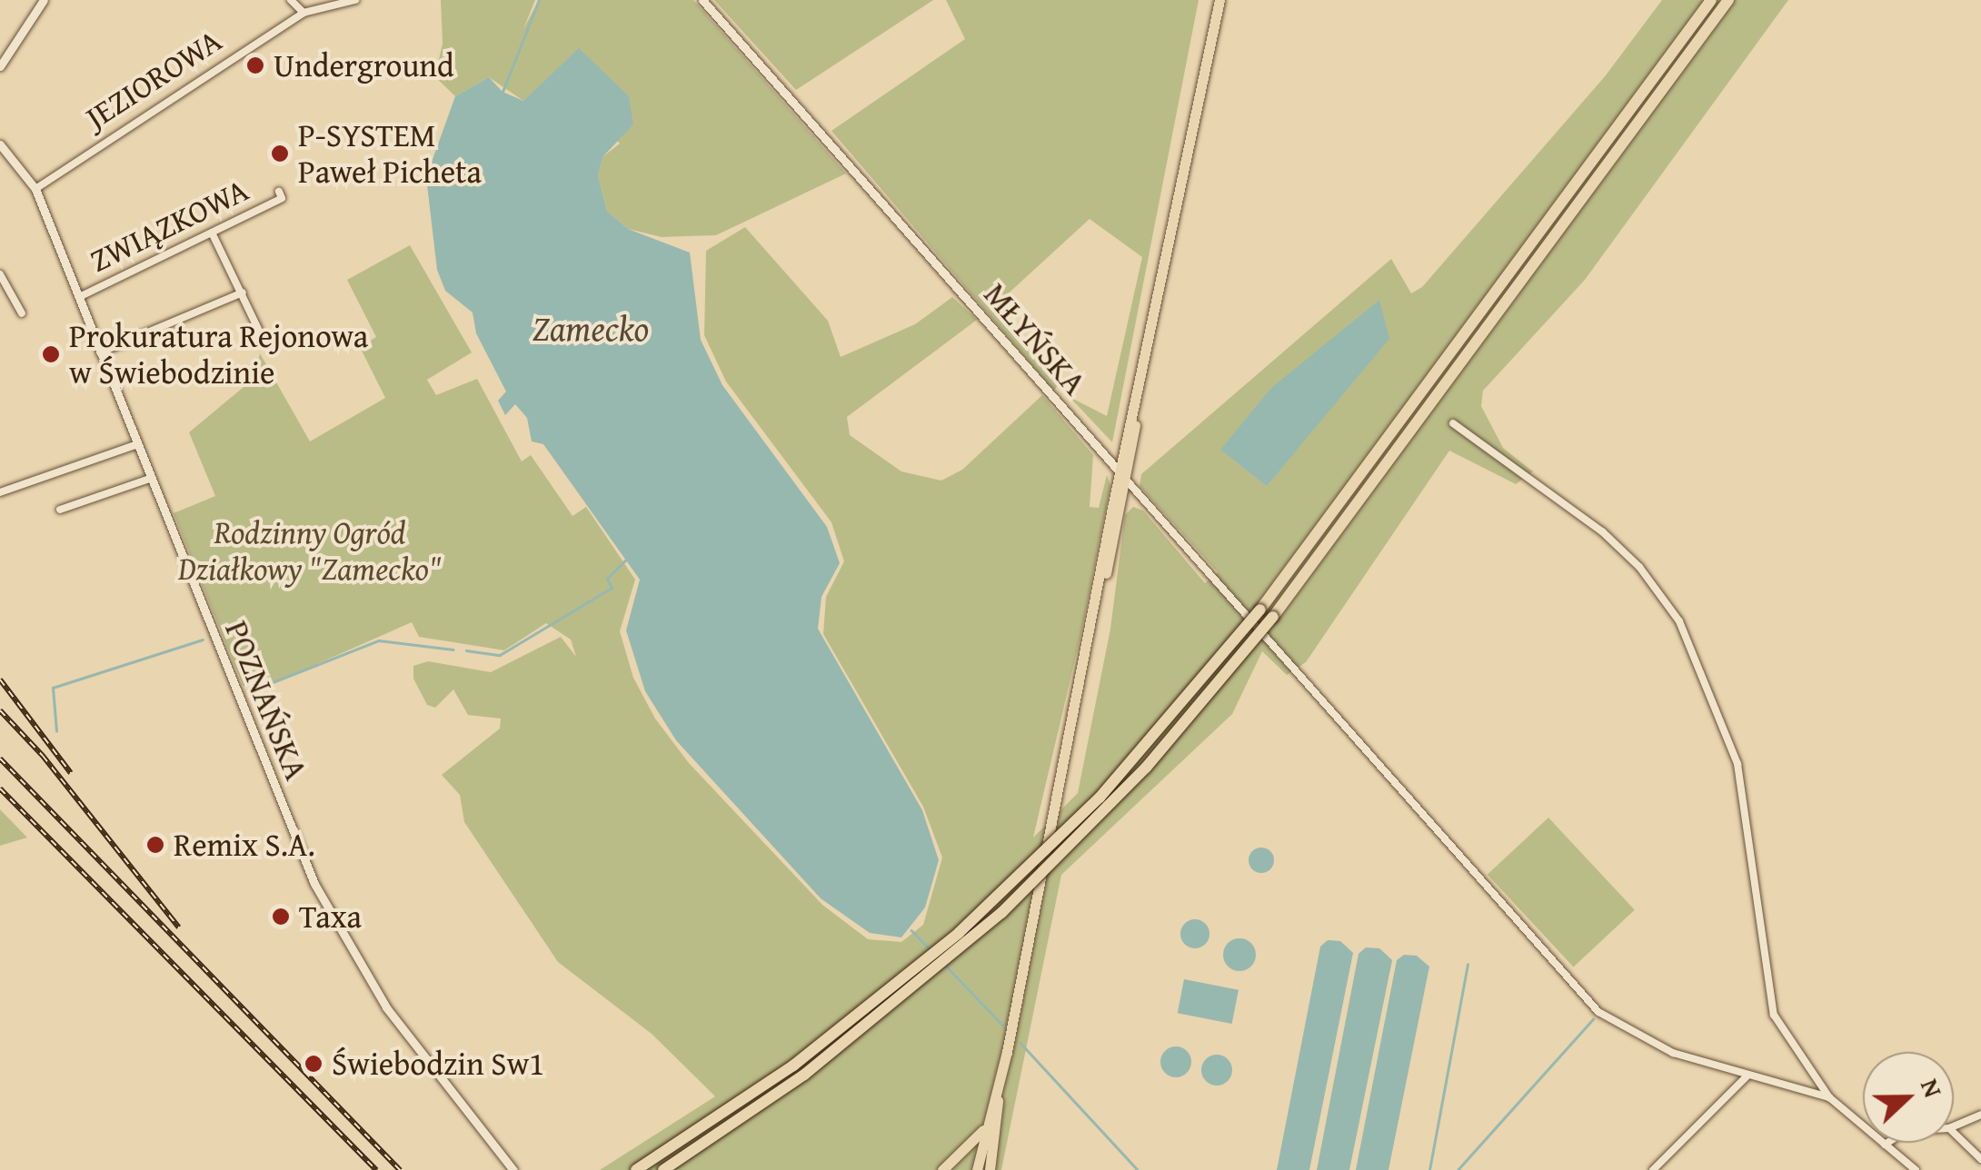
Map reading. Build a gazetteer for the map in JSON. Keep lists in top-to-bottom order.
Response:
{
  "streets": {
    "street": [
      "JEZIOROWA",
      "ZWIĄZKOWA",
      "MŁYŃSKA",
      "POZNAŃSKA"
    ]
  },
  "crossings": [
    ["JEZIOROWA", "POZNAŃSKA"],
    ["ZWIĄZKOWA", "POZNAŃSKA"]
  ],
  "water": ["Zamecko"],
  "parks": ["Rodzinny Ogród Działkowy \"Zamecko\""],
  "places": [
    "Underground",
    "P-SYSTEM Paweł Picheta",
    "Prokuratura Rejonowa w Świebodzinie",
    "Remix S.A.",
    "Taxa",
    "Świebodzin Sw1"
  ],
  "north": "right"
}
